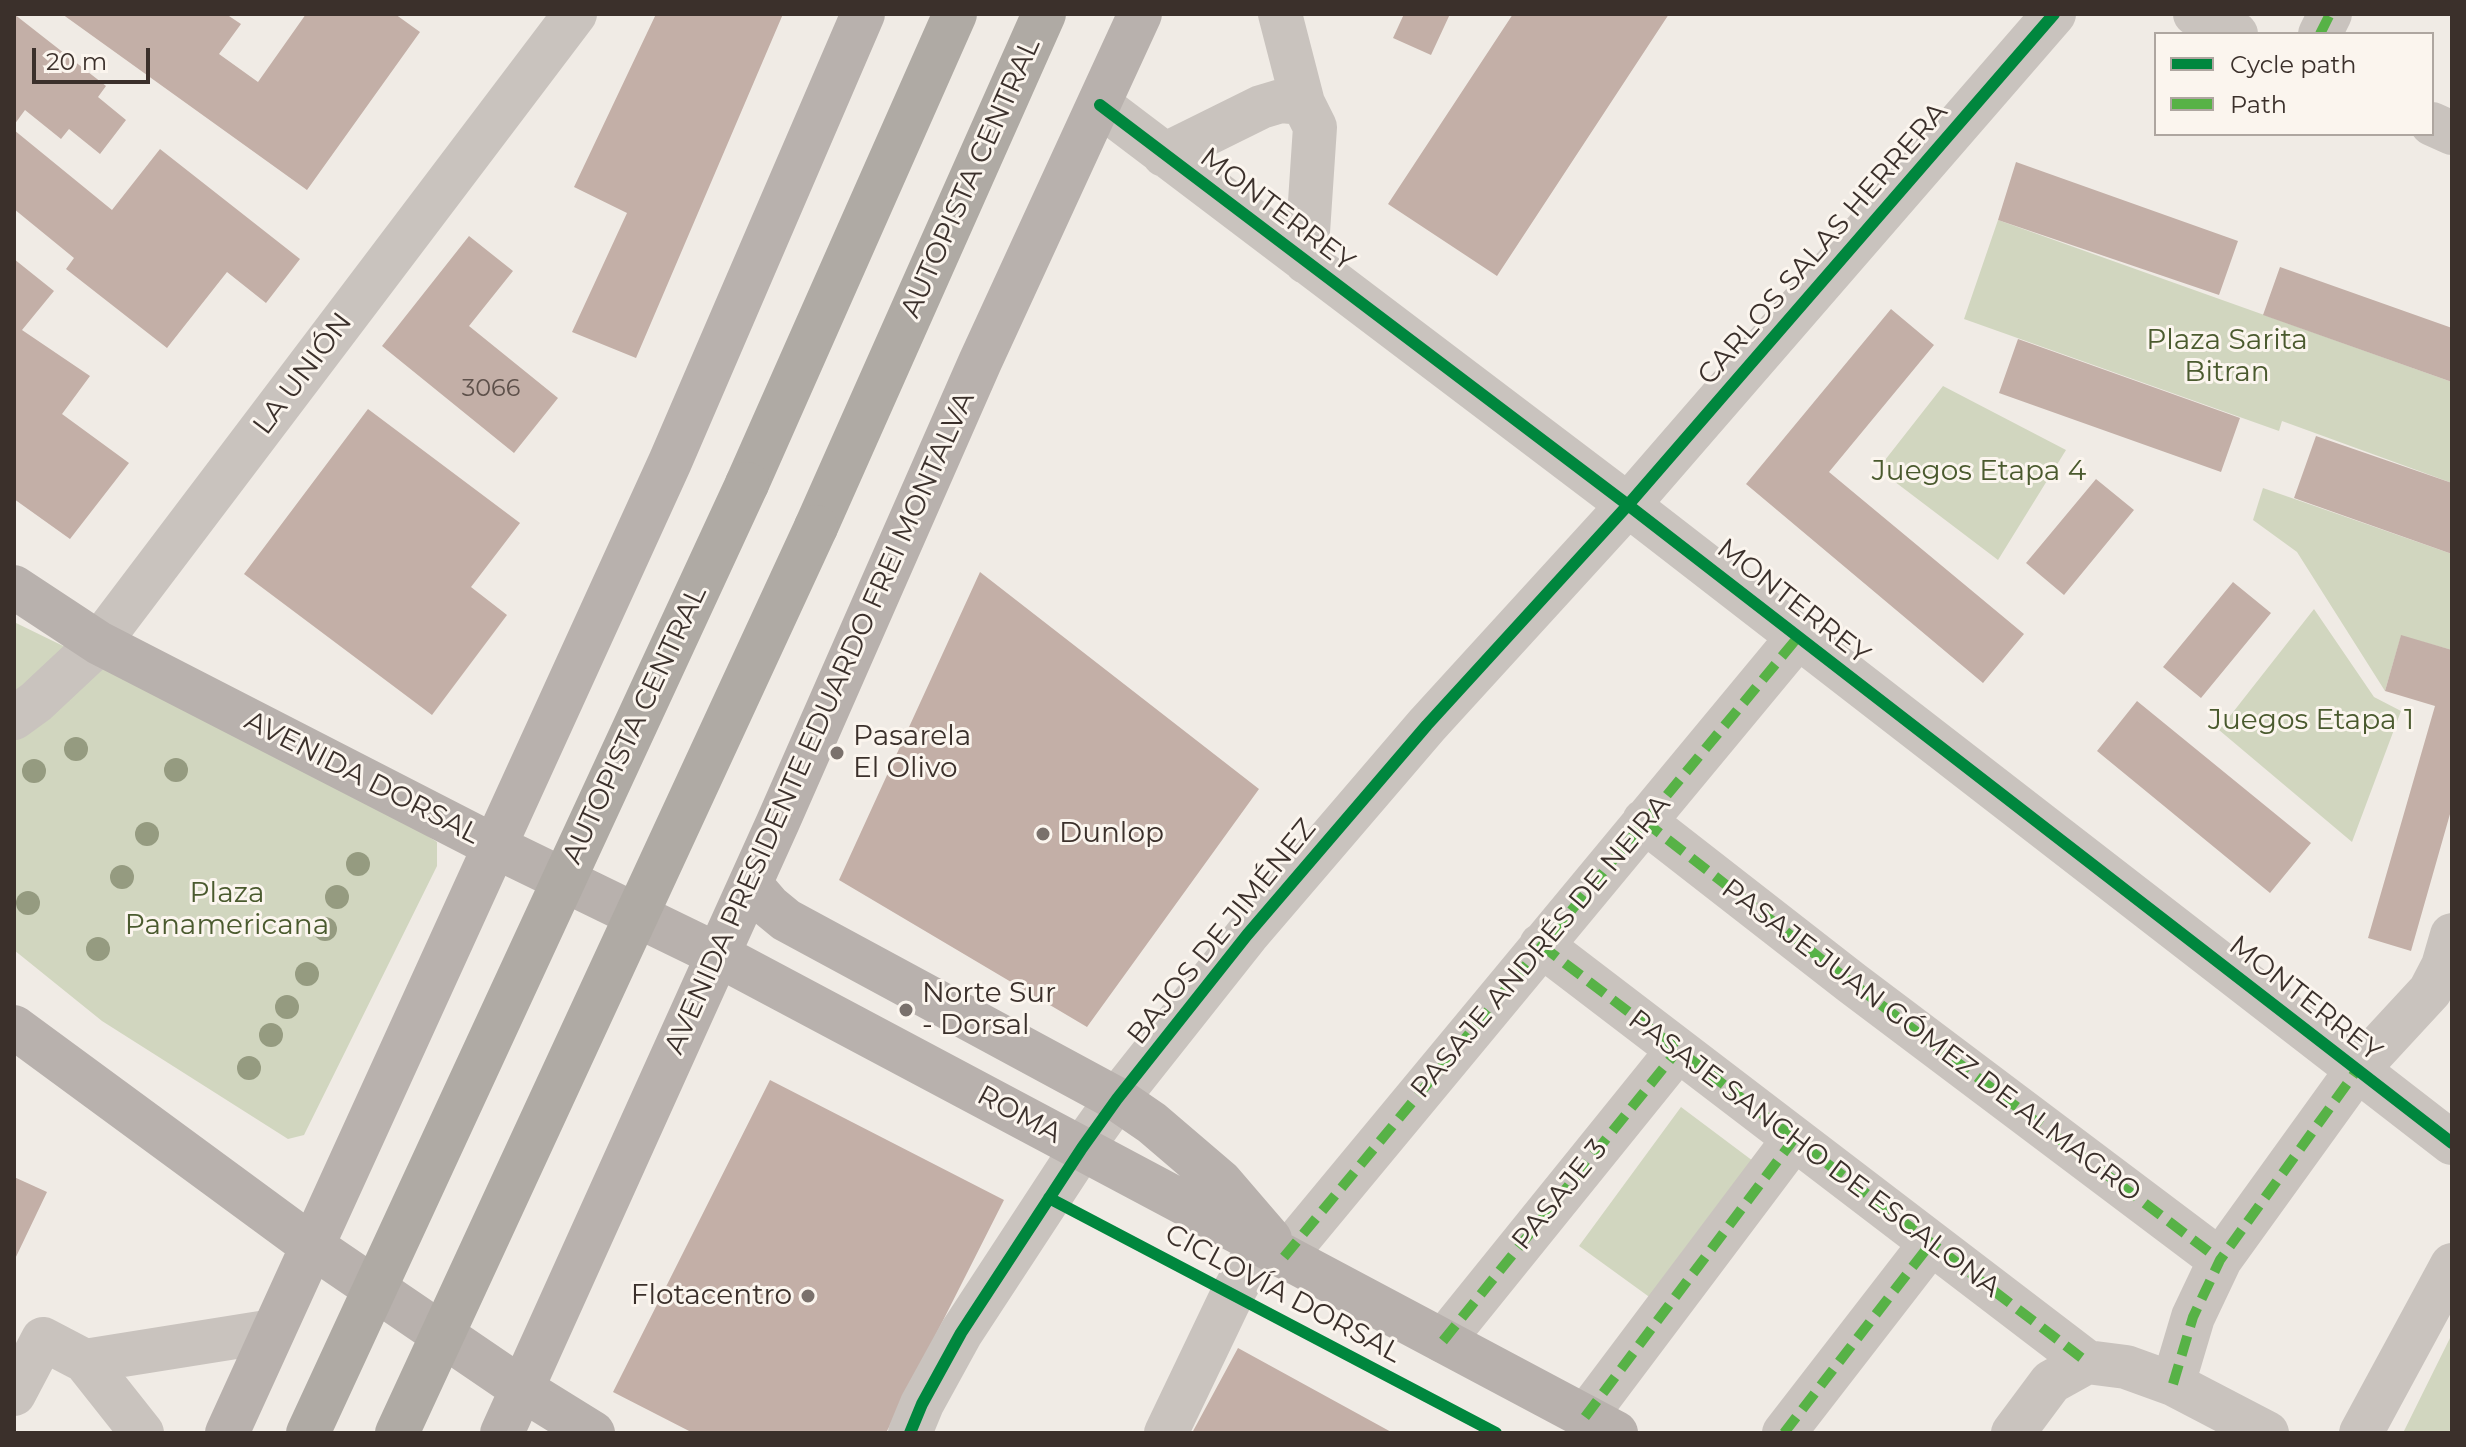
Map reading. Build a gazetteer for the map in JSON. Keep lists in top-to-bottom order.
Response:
{
  "streets": {
    "highway": ["AUTOPISTA CENTRAL"],
    "main road": ["AVENIDA PRESIDENTE EDUARDO FREI MONTALVA", "AVENIDA DORSAL", "ROMA"],
    "street": [
      "MONTERREY",
      "CARLOS SALAS HERRERA",
      "LA UNIÓN",
      "BAJOS DE JIMÉNEZ",
      "PASAJE ANDRÉS DE NEIRA",
      "PASAJE JUAN GÓMEZ DE ALMAGRO",
      "PASAJE SANCHO DE ESCALONA",
      "PASAJE 3"
    ],
    "cycle path": ["CICLOVÍA DORSAL"]
  },
  "crossings": [
    ["MONTERREY", "CARLOS SALAS HERRERA"],
    ["MONTERREY", "AVENIDA PRESIDENTE EDUARDO FREI MONTALVA"],
    ["MONTERREY", "BAJOS DE JIMÉNEZ"],
    ["MONTERREY", "PASAJE ANDRÉS DE NEIRA"],
    ["CARLOS SALAS HERRERA", "BAJOS DE JIMÉNEZ"],
    ["LA UNIÓN", "AVENIDA DORSAL"],
    ["AVENIDA PRESIDENTE EDUARDO FREI MONTALVA", "AVENIDA DORSAL"],
    ["AVENIDA PRESIDENTE EDUARDO FREI MONTALVA", "ROMA"],
    ["AVENIDA DORSAL", "ROMA"],
    ["BAJOS DE JIMÉNEZ", "ROMA"],
    ["PASAJE ANDRÉS DE NEIRA", "PASAJE JUAN GÓMEZ DE ALMAGRO"],
    ["PASAJE ANDRÉS DE NEIRA", "ROMA"],
    ["PASAJE ANDRÉS DE NEIRA", "PASAJE SANCHO DE ESCALONA"],
    ["ROMA", "PASAJE 3"],
    ["PASAJE SANCHO DE ESCALONA", "PASAJE 3"]
  ],
  "parks": [
    "Plaza Sarita Bitran",
    "Juegos Etapa 4",
    "Juegos Etapa 1",
    "Plaza Panamericana"
  ],
  "places": [
    "Pasarela El Olivo",
    "Dunlop",
    "Norte Sur - Dorsal",
    "Flotacentro"
  ],
  "house_numbers": ["3066"],
  "legend": ["Cycle path", "Path"],
  "scale_bar": "20 m"
}
